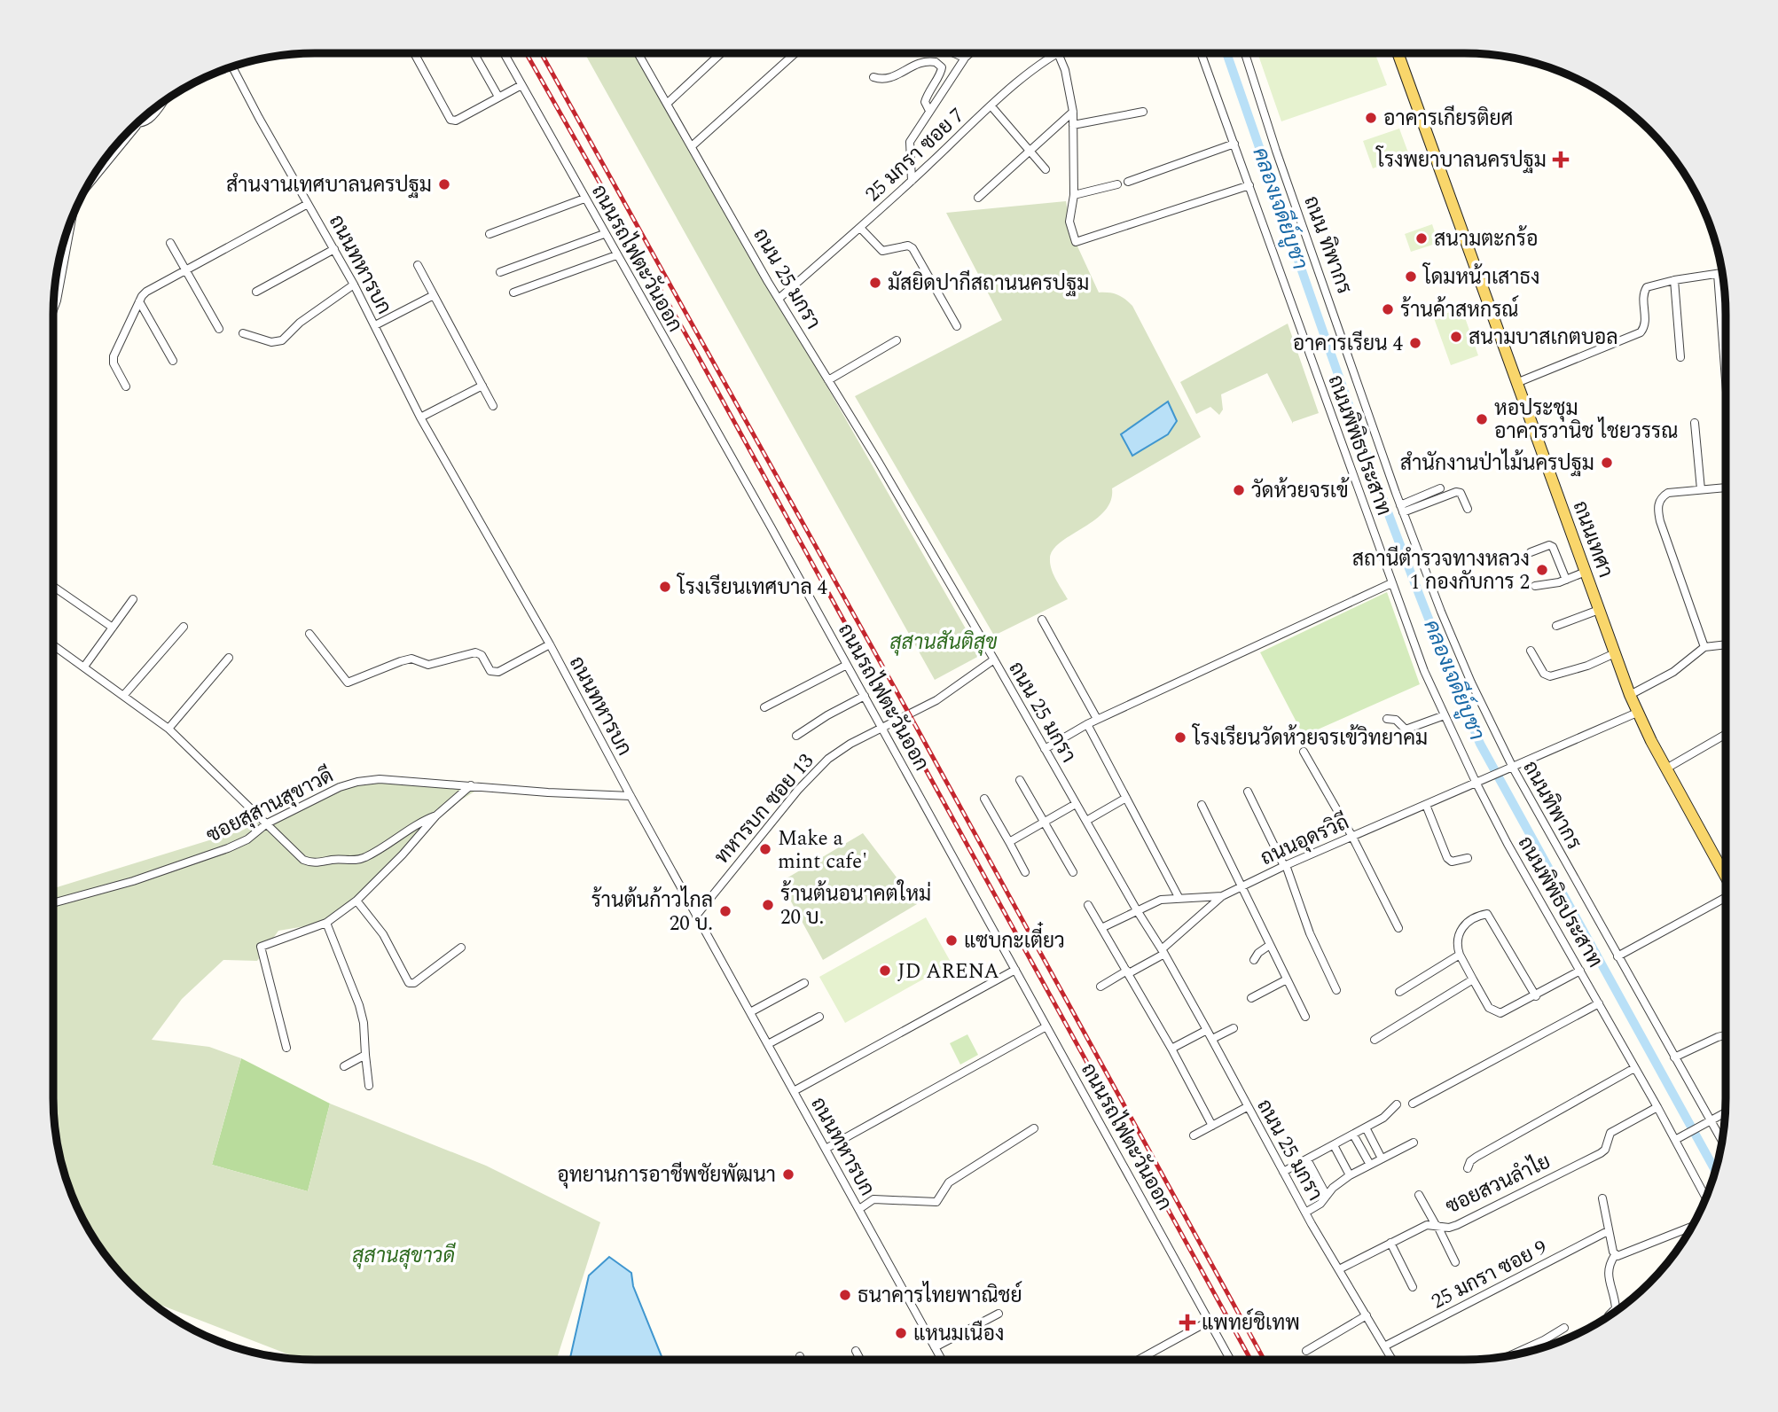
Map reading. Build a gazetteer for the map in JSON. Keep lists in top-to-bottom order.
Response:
{
  "streets": {
    "main road": ["ถนนเทศา"],
    "street": [
      "25 มกรา ซอย 7",
      "ถนน ทิพากร",
      "ถนนรถไฟตะวันออก",
      "ถนนทหารบก",
      "ถนน 25 มกรา",
      "ถนนพิพิธประสาท",
      "ซอยสุสานสุขาวดี",
      "ถนนทิพากร",
      "ทหารบก ซอย 13",
      "ถนนอุดรวิถี",
      "ซอยสวนลำไย",
      "25 มกรา ซอย 9"
    ]
  },
  "crossings": [
    ["25 มกรา ซอย 7", "ถนน 25 มกรา"],
    ["ถนน ทิพากร", "ถนนทิพากร"],
    ["ถนนรถไฟตะวันออก", "ทหารบก ซอย 13"],
    ["ถนนทหารบก", "ซอยสุสานสุขาวดี"],
    ["ถนนทหารบก", "ทหารบก ซอย 13"],
    ["ถนน 25 มกรา", "ทหารบก ซอย 13"],
    ["ถนน 25 มกรา", "ถนนอุดรวิถี"],
    ["ถนน 25 มกรา", "ซอยสวนลำไย"],
    ["ถนน 25 มกรา", "25 มกรา ซอย 9"],
    ["ถนนพิพิธประสาท", "ถนนอุดรวิถี"],
    ["ถนนพิพิธประสาท", "ซอยสวนลำไย"],
    ["ถนนเทศา", "ถนนอุดรวิถี"],
    ["ถนนทิพากร", "ถนนอุดรวิถี"]
  ],
  "water": ["คลองเจดีย์บูชา"],
  "parks": ["สุสานสันติสุข", "สุสานสุขาวดี"],
  "places": {
    "other": [
      "อาคารเกียรติยศ",
      "สำนงานเทศบาลนครปฐม",
      "สนามตะกร้อ",
      "โดมหน้าเสาธง",
      "มัสยิดปากีสถานนครปฐม",
      "ร้านค้าสหกรณ์",
      "สนามบาสเกตบอล",
      "อาคารเรียน 4",
      "หอประชุม อาคารวานิช ไชยวรรณ",
      "สำนักงานป่าไม้นครปฐม",
      "วัดห้วยจรเข้",
      "สถานีตำรวจทางหลวง 1 กองกับการ 2",
      "โรงเรียนเทศบาล 4",
      "โรงเรียนวัดห้วยจรเข้วิทยาคม",
      "Make a mint cafe'",
      "ร้านต้นอนาคตใหม่ 20 บ.",
      "ร้านต้นก้าวไกล 20 บ.",
      "แซบกะเตี๋ยว",
      "JD ARENA",
      "อุทยานการอาชีพชัยพัฒนา",
      "ธนาคารไทยพาณิชย์",
      "แหนมเนือง"
    ],
    "health": ["โรงพยาบาลนครปฐม", "แพทย์ชิเทพ"]
  }
}
